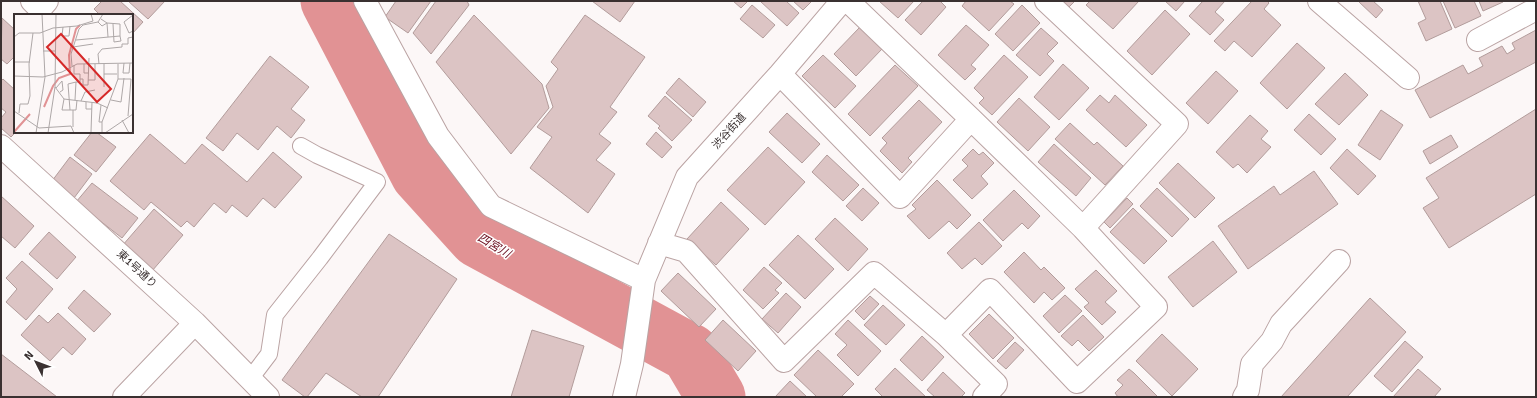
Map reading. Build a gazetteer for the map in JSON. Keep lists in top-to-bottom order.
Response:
{
  "streets": {
    "street": ["渋谷街道", "東1号通り"]
  },
  "water": ["四宮川"],
  "north": "top left"
}
